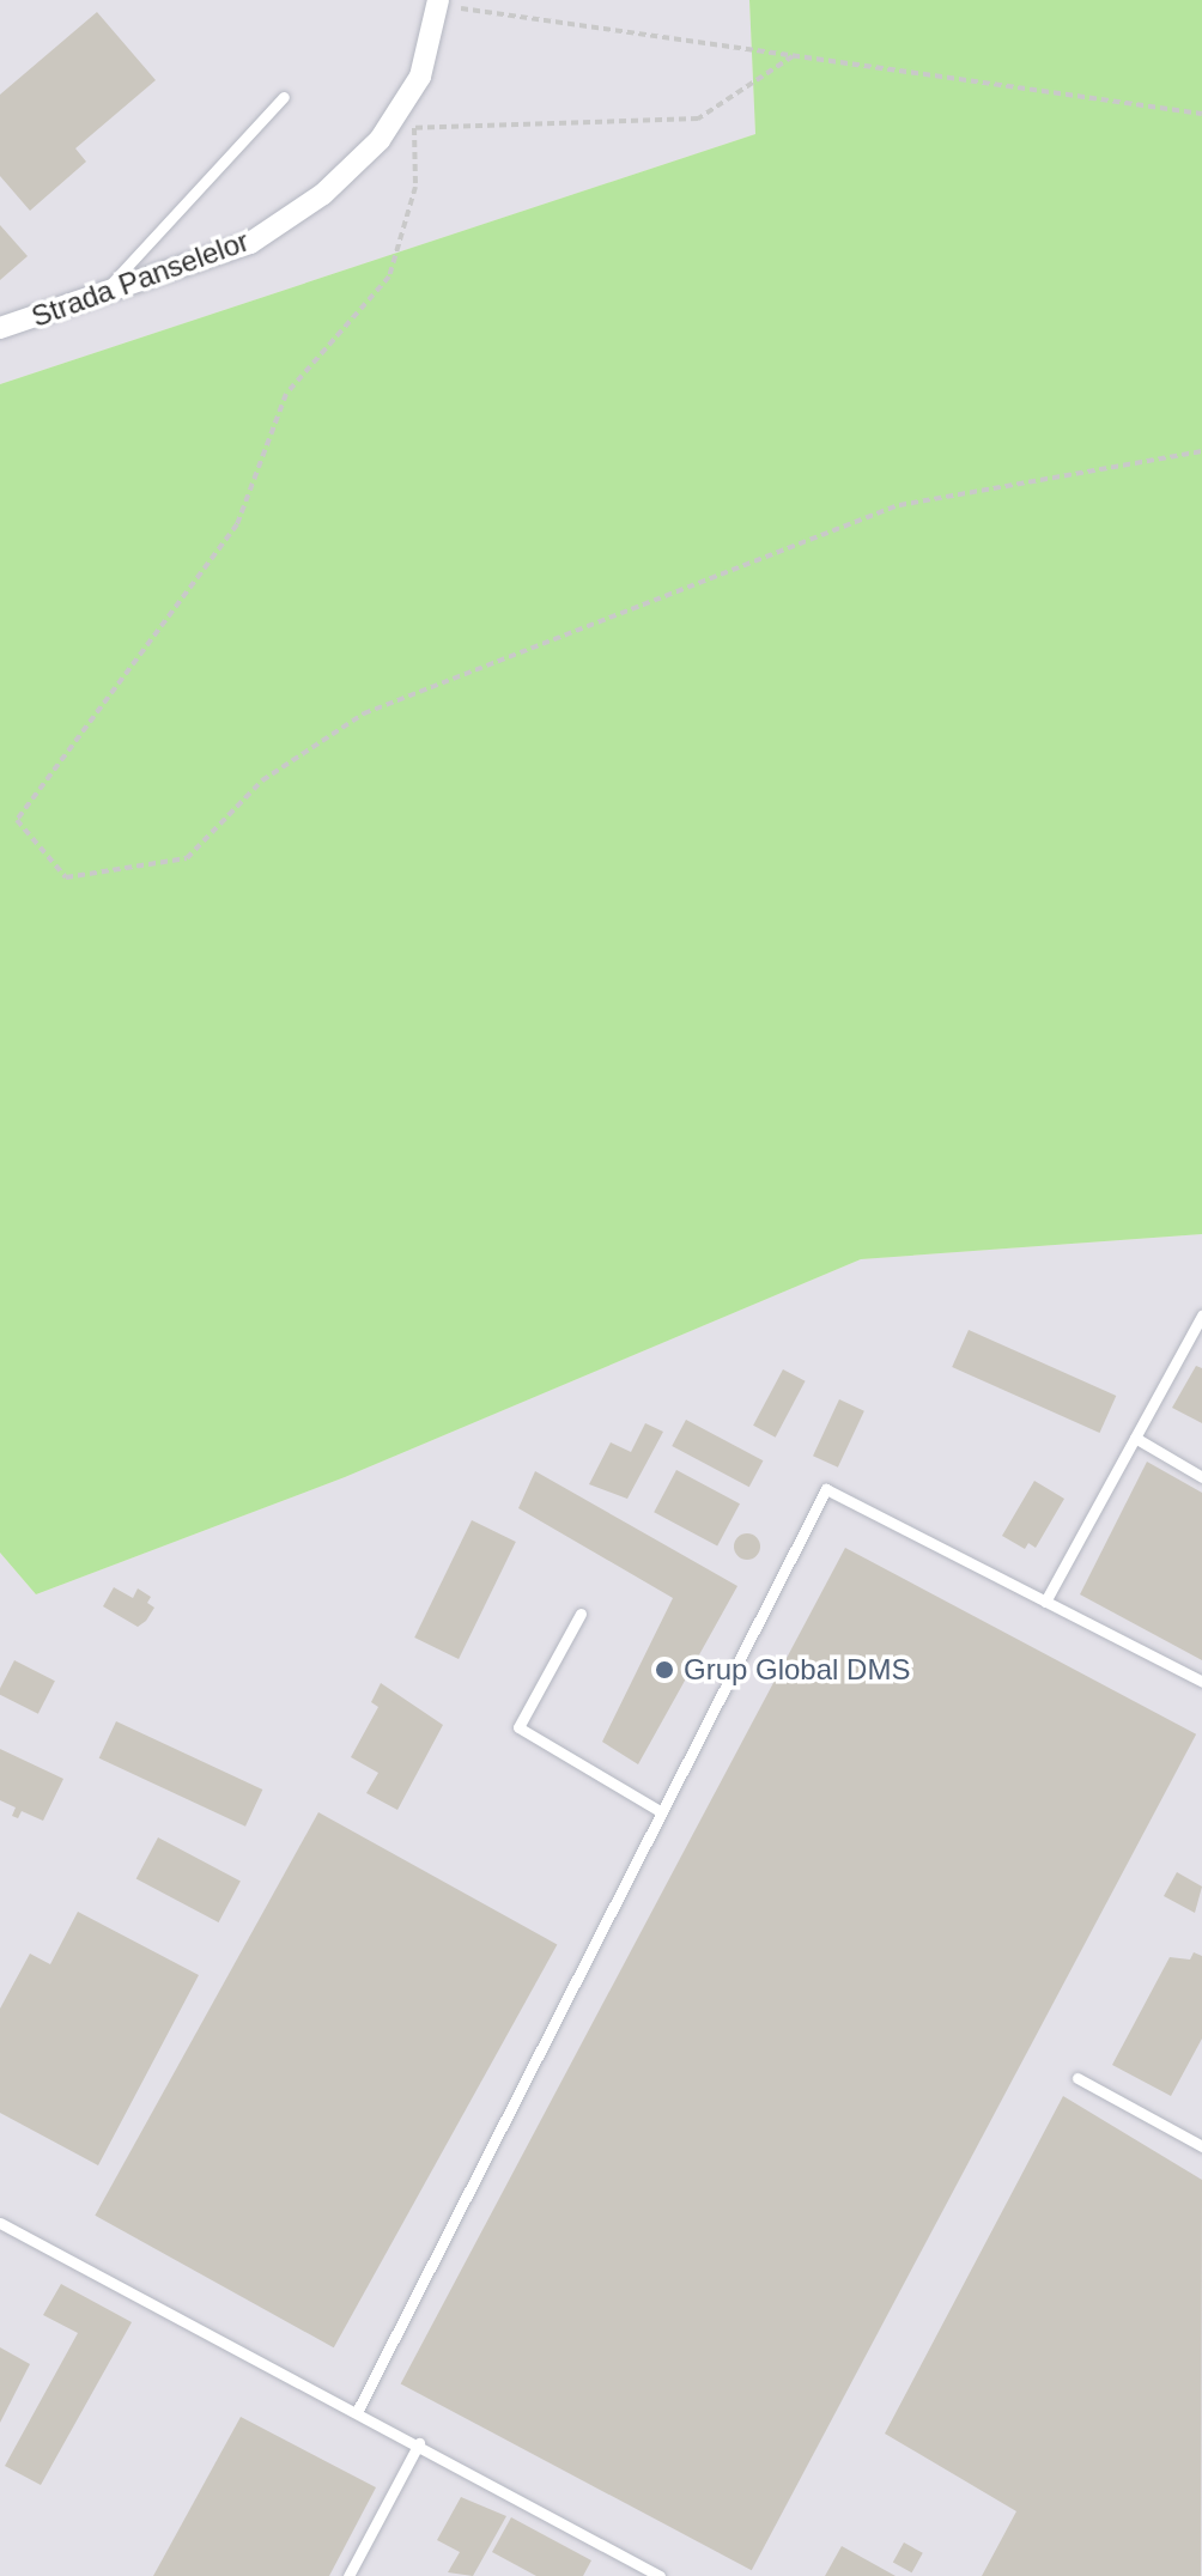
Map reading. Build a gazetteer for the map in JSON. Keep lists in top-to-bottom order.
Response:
{
  "streets": {
    "street": ["Strada Panselelor"]
  },
  "places": ["Grup Global DMS"]
}
